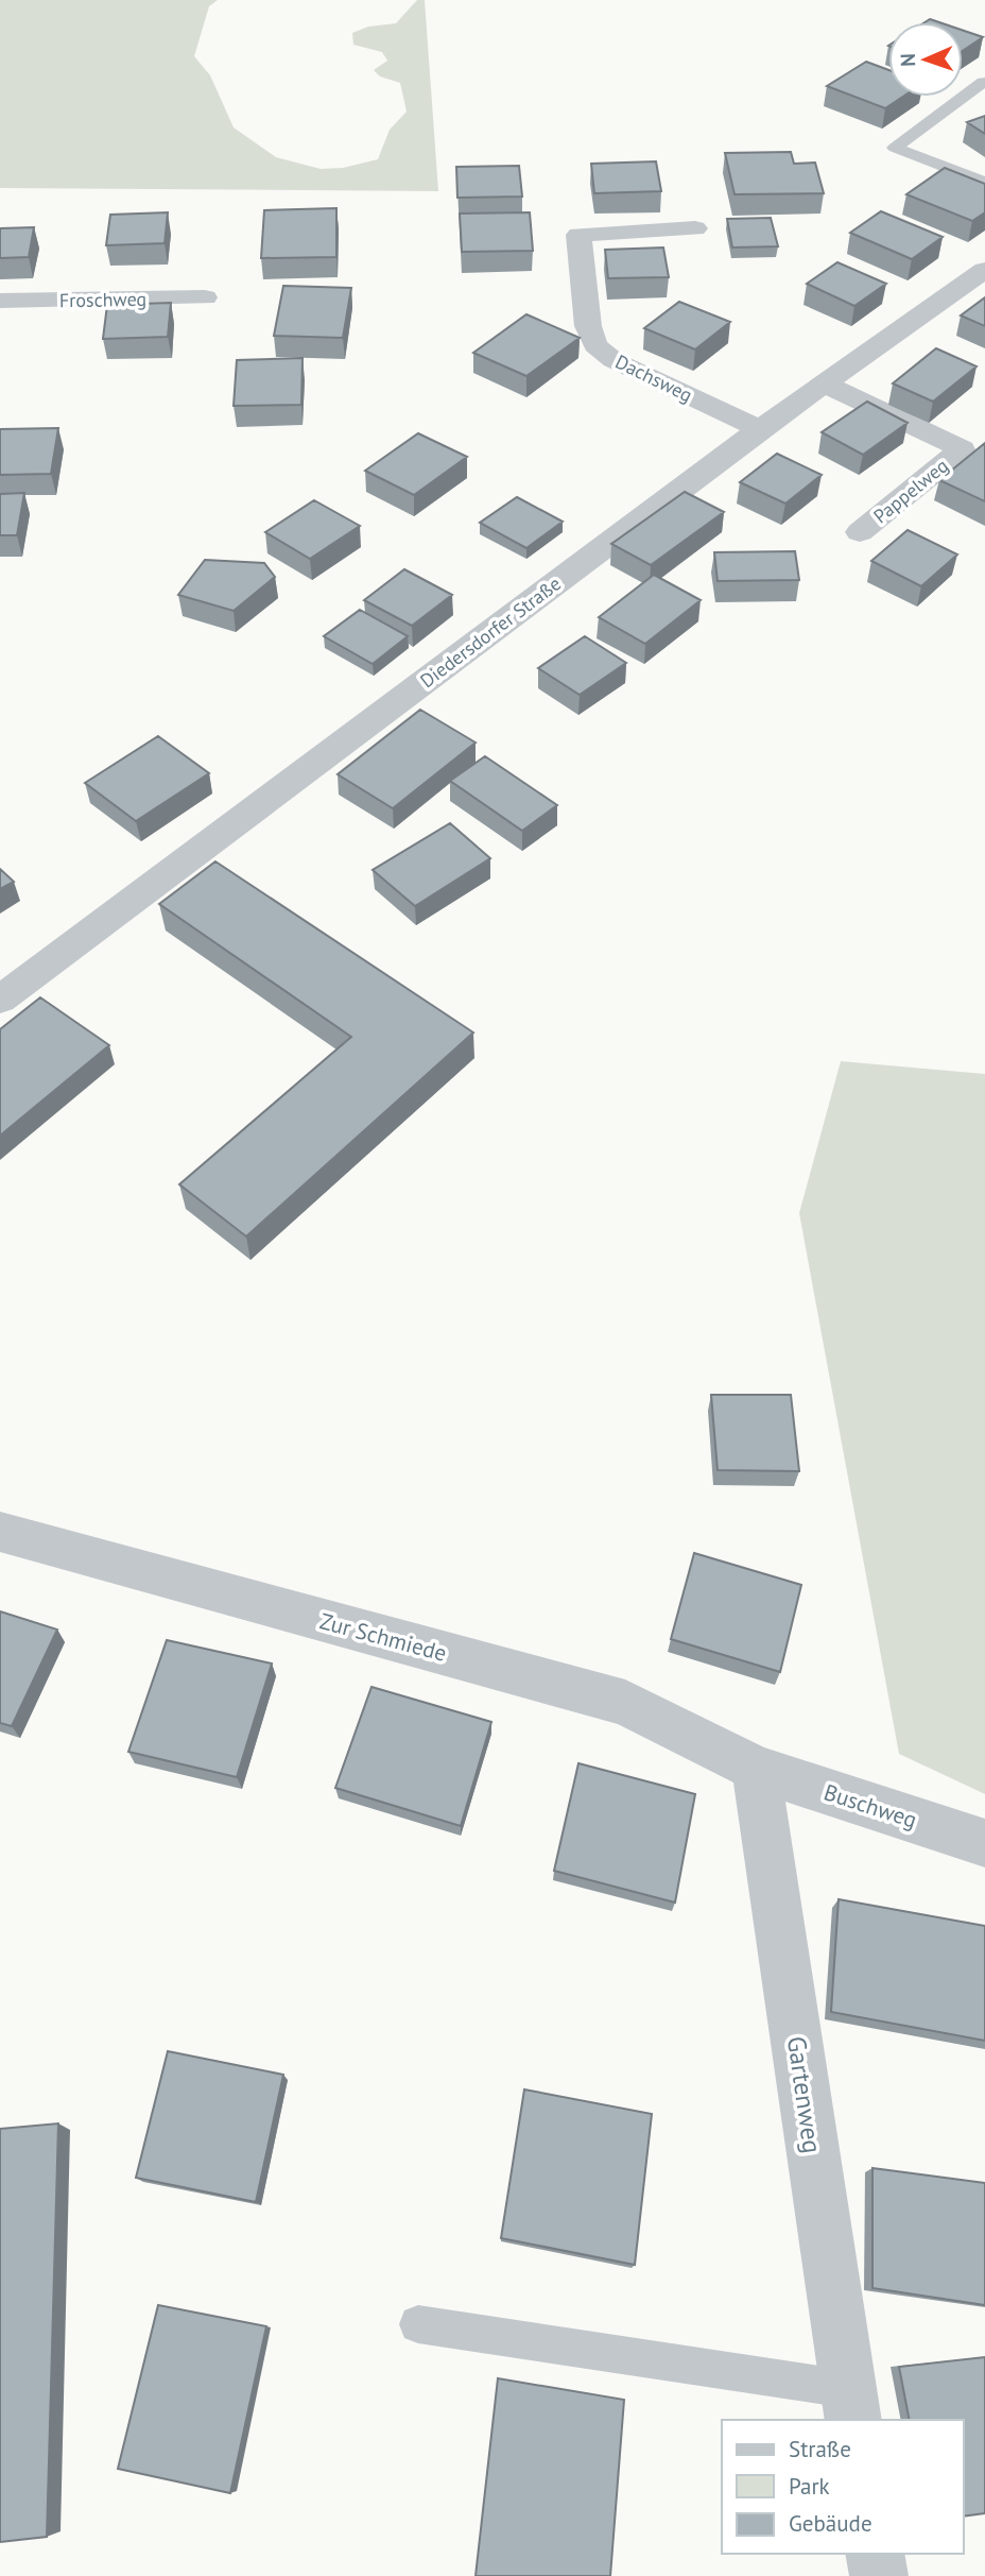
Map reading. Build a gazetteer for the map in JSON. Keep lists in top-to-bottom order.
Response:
{
  "streets": {
    "street": [
      "Froschweg",
      "Dachsweg",
      "Pappelweg",
      "Diedersdorfer Straße",
      "Zur Schmiede",
      "Buschweg",
      "Gartenweg"
    ]
  },
  "crossings": [
    ["Dachsweg", "Diedersdorfer Straße"],
    ["Pappelweg", "Diedersdorfer Straße"],
    ["Zur Schmiede", "Buschweg"],
    ["Zur Schmiede", "Gartenweg"],
    ["Buschweg", "Gartenweg"]
  ],
  "legend": ["Straße", "Park", "Gebäude"],
  "north": "left"
}
